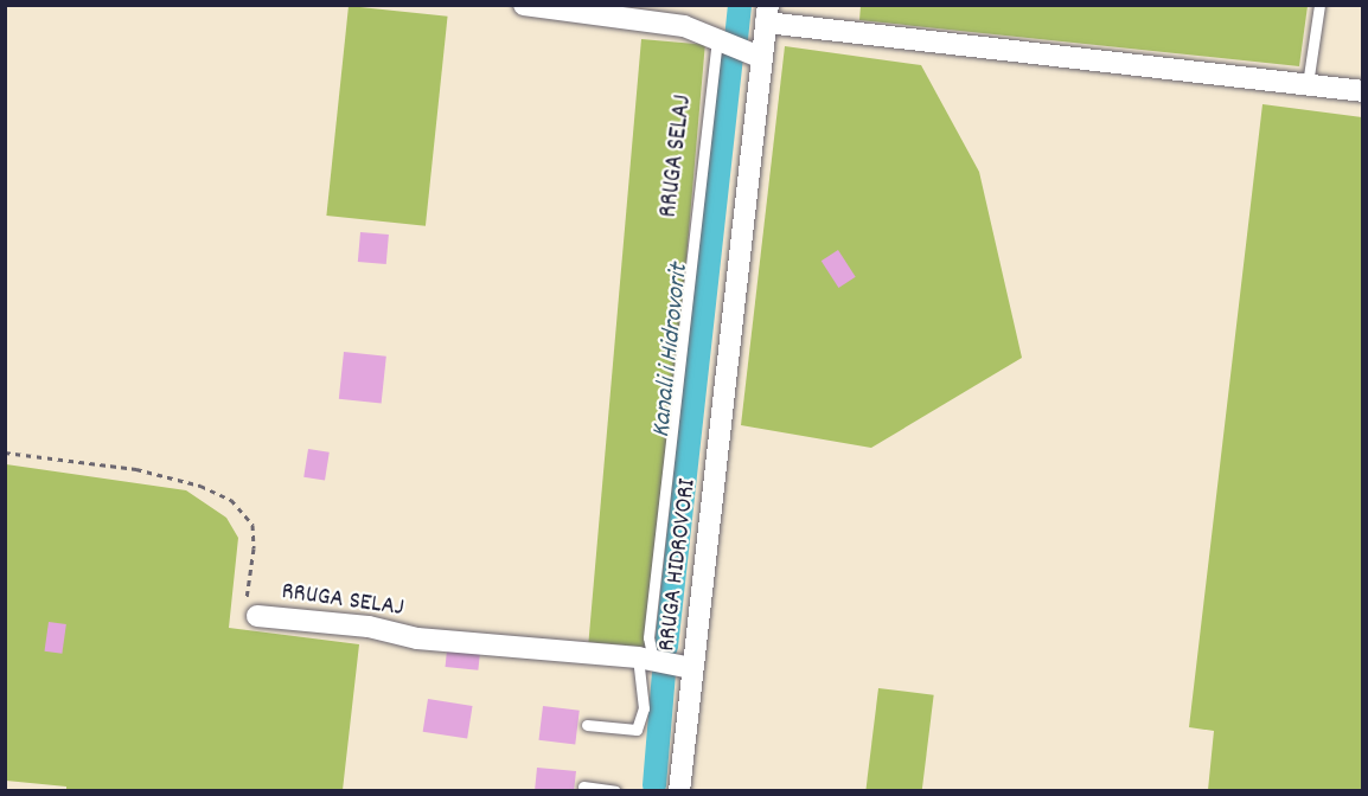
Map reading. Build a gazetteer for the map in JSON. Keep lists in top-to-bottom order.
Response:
{
  "streets": {
    "street": ["RRUGA SELAJ", "RRUGA HIDROVORI"]
  },
  "crossings": [
    ["RRUGA SELAJ", "RRUGA HIDROVORI"]
  ],
  "water": ["Kanali i Hidrovorit"]
}
